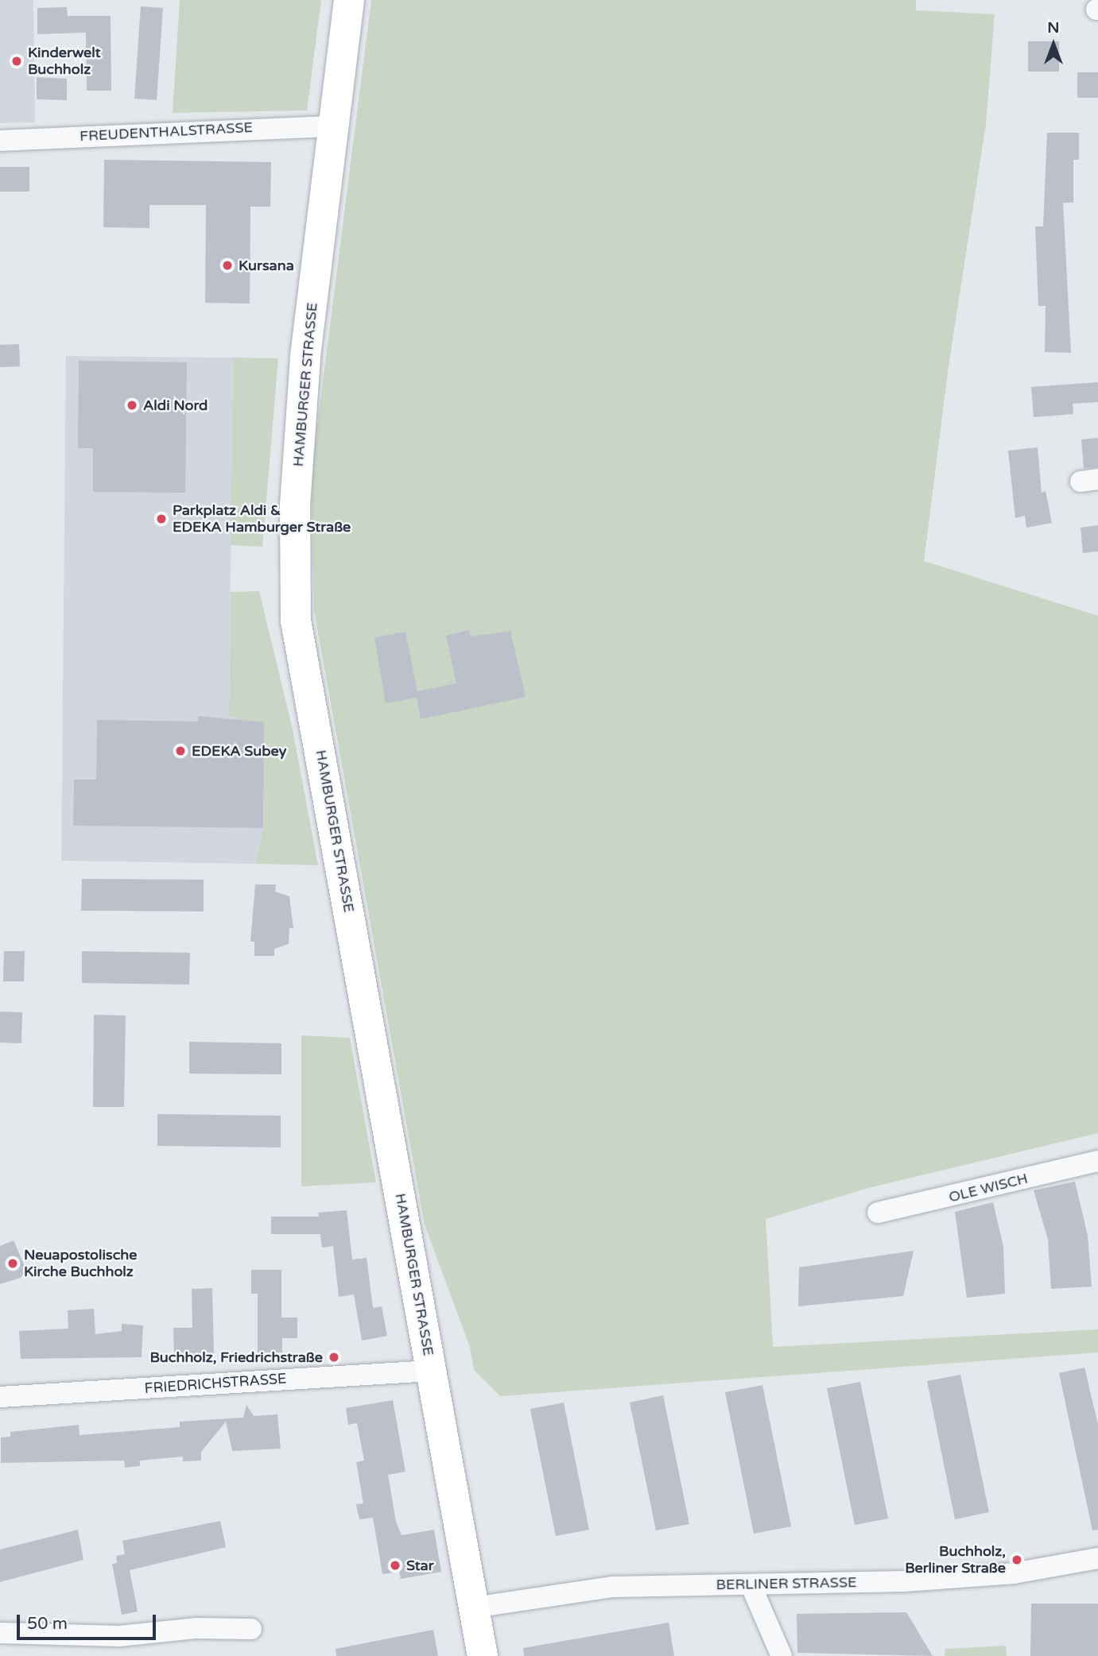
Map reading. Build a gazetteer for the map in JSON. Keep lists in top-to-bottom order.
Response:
{
  "streets": {
    "main road": ["HAMBURGER STRASSE"],
    "street": [
      "FREUDENTHALSTRASSE",
      "OLE WISCH",
      "FRIEDRICHSTRASSE",
      "BERLINER STRASSE"
    ]
  },
  "crossings": [
    ["FREUDENTHALSTRASSE", "HAMBURGER STRASSE"],
    ["HAMBURGER STRASSE", "FRIEDRICHSTRASSE"],
    ["HAMBURGER STRASSE", "BERLINER STRASSE"]
  ],
  "places": [
    "Kinderwelt Buchholz",
    "Kursana",
    "Aldi Nord",
    "Parkplatz Aldi & EDEKA Hamburger Straße",
    "EDEKA Subey",
    "Neuapostolische Kirche Buchholz",
    "Buchholz, Friedrichstraße",
    "Buchholz, Berliner Straße",
    "Star"
  ],
  "scale_bar": "50 m",
  "north": "top"
}
